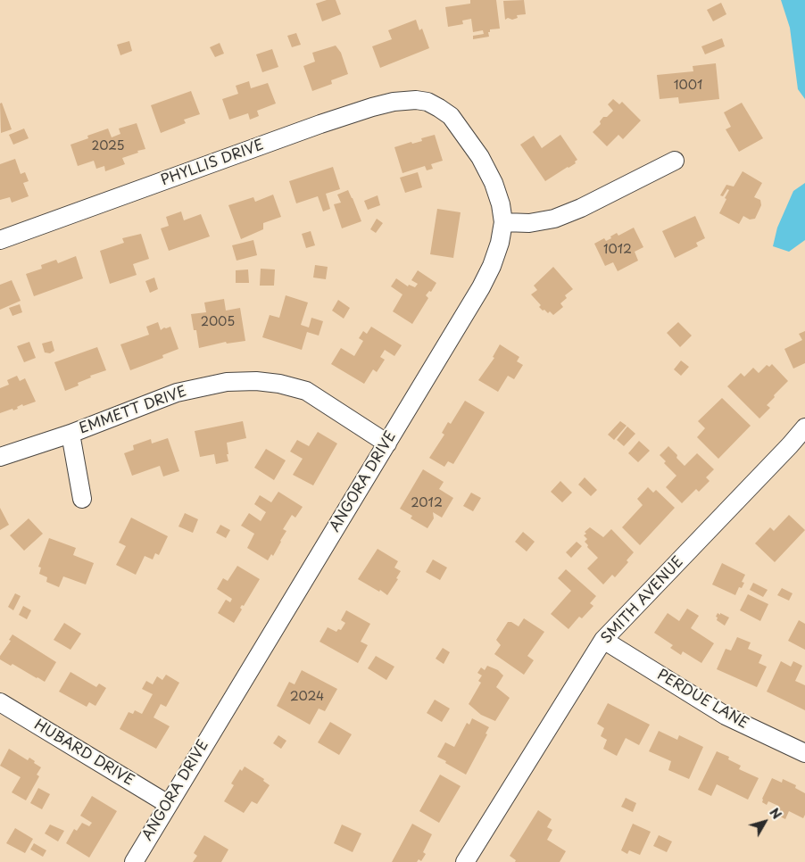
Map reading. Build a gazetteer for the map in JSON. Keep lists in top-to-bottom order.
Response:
{
  "streets": {
    "street": [
      "PHYLLIS DRIVE",
      "EMMETT DRIVE",
      "ANGORA DRIVE",
      "SMITH AVENUE",
      "PERDUE LANE",
      "HUBARD DRIVE"
    ]
  },
  "crossings": [
    ["PHYLLIS DRIVE", "ANGORA DRIVE"],
    ["EMMETT DRIVE", "ANGORA DRIVE"],
    ["ANGORA DRIVE", "HUBARD DRIVE"],
    ["SMITH AVENUE", "PERDUE LANE"]
  ],
  "house_numbers": [
    "1001",
    "2025",
    "1012",
    "2005",
    "2012",
    "2024"
  ],
  "north": "top right"
}
